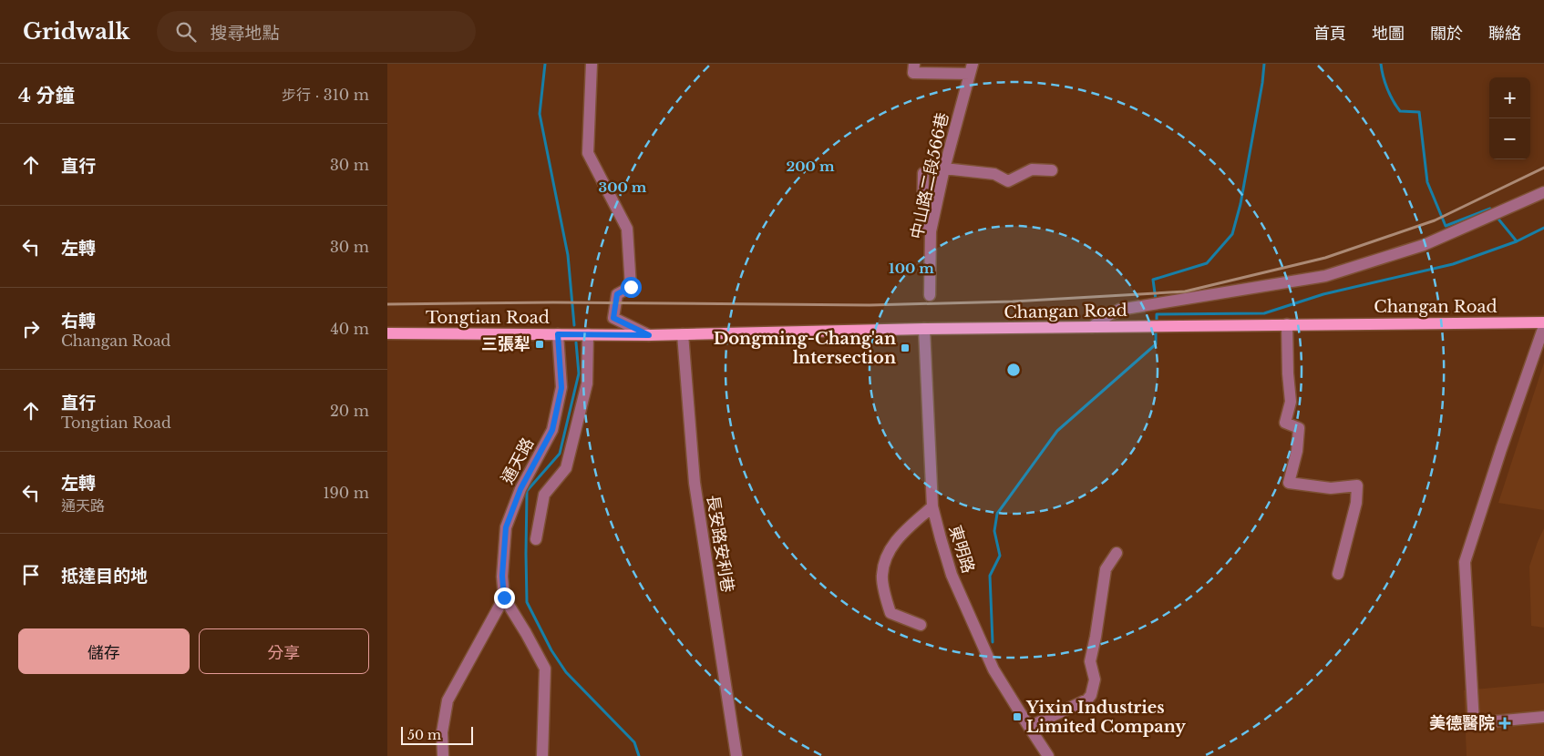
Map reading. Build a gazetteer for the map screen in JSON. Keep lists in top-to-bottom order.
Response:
{
  "streets": {
    "main road": ["Changan Road", "Tongtian Road"],
    "street": [
      "中山路二段566巷",
      "通天路",
      "長安路安利巷",
      "東明路"
    ]
  },
  "crossings": [
    ["Changan Road", "Tongtian Road"],
    ["Changan Road", "長安路安利巷"],
    ["Changan Road", "東明路"],
    ["Tongtian Road", "通天路"]
  ],
  "places": {
    "transit": ["三張犁", "Dongming-Chang'an lntersection", "Yixin Industries Limited Company"],
    "health": ["美德醫院"]
  },
  "scale_bar": "50 m",
  "page": {
    "header": "Gridwalk",
    "search": "搜尋地點",
    "nav": [
      "首頁",
      "地圖",
      "關於",
      "聯絡"
    ],
    "heading": ["4 分鐘", "步行 · 310 m"],
    "map_buttons": ["+", "−"],
    "list": [
      ["直行", "30 m"],
      ["左轉", "30 m"],
      ["右轉", "Changan Road", "40 m"],
      ["直行", "Tongtian Road", "20 m"],
      ["左轉", "通天路", "190 m"],
      "抵達目的地"
    ],
    "buttons": ["儲存", "分享"],
    "scale": "50 m"
  },
  "rings": ["200 m", "300 m", "100 m"]
}
